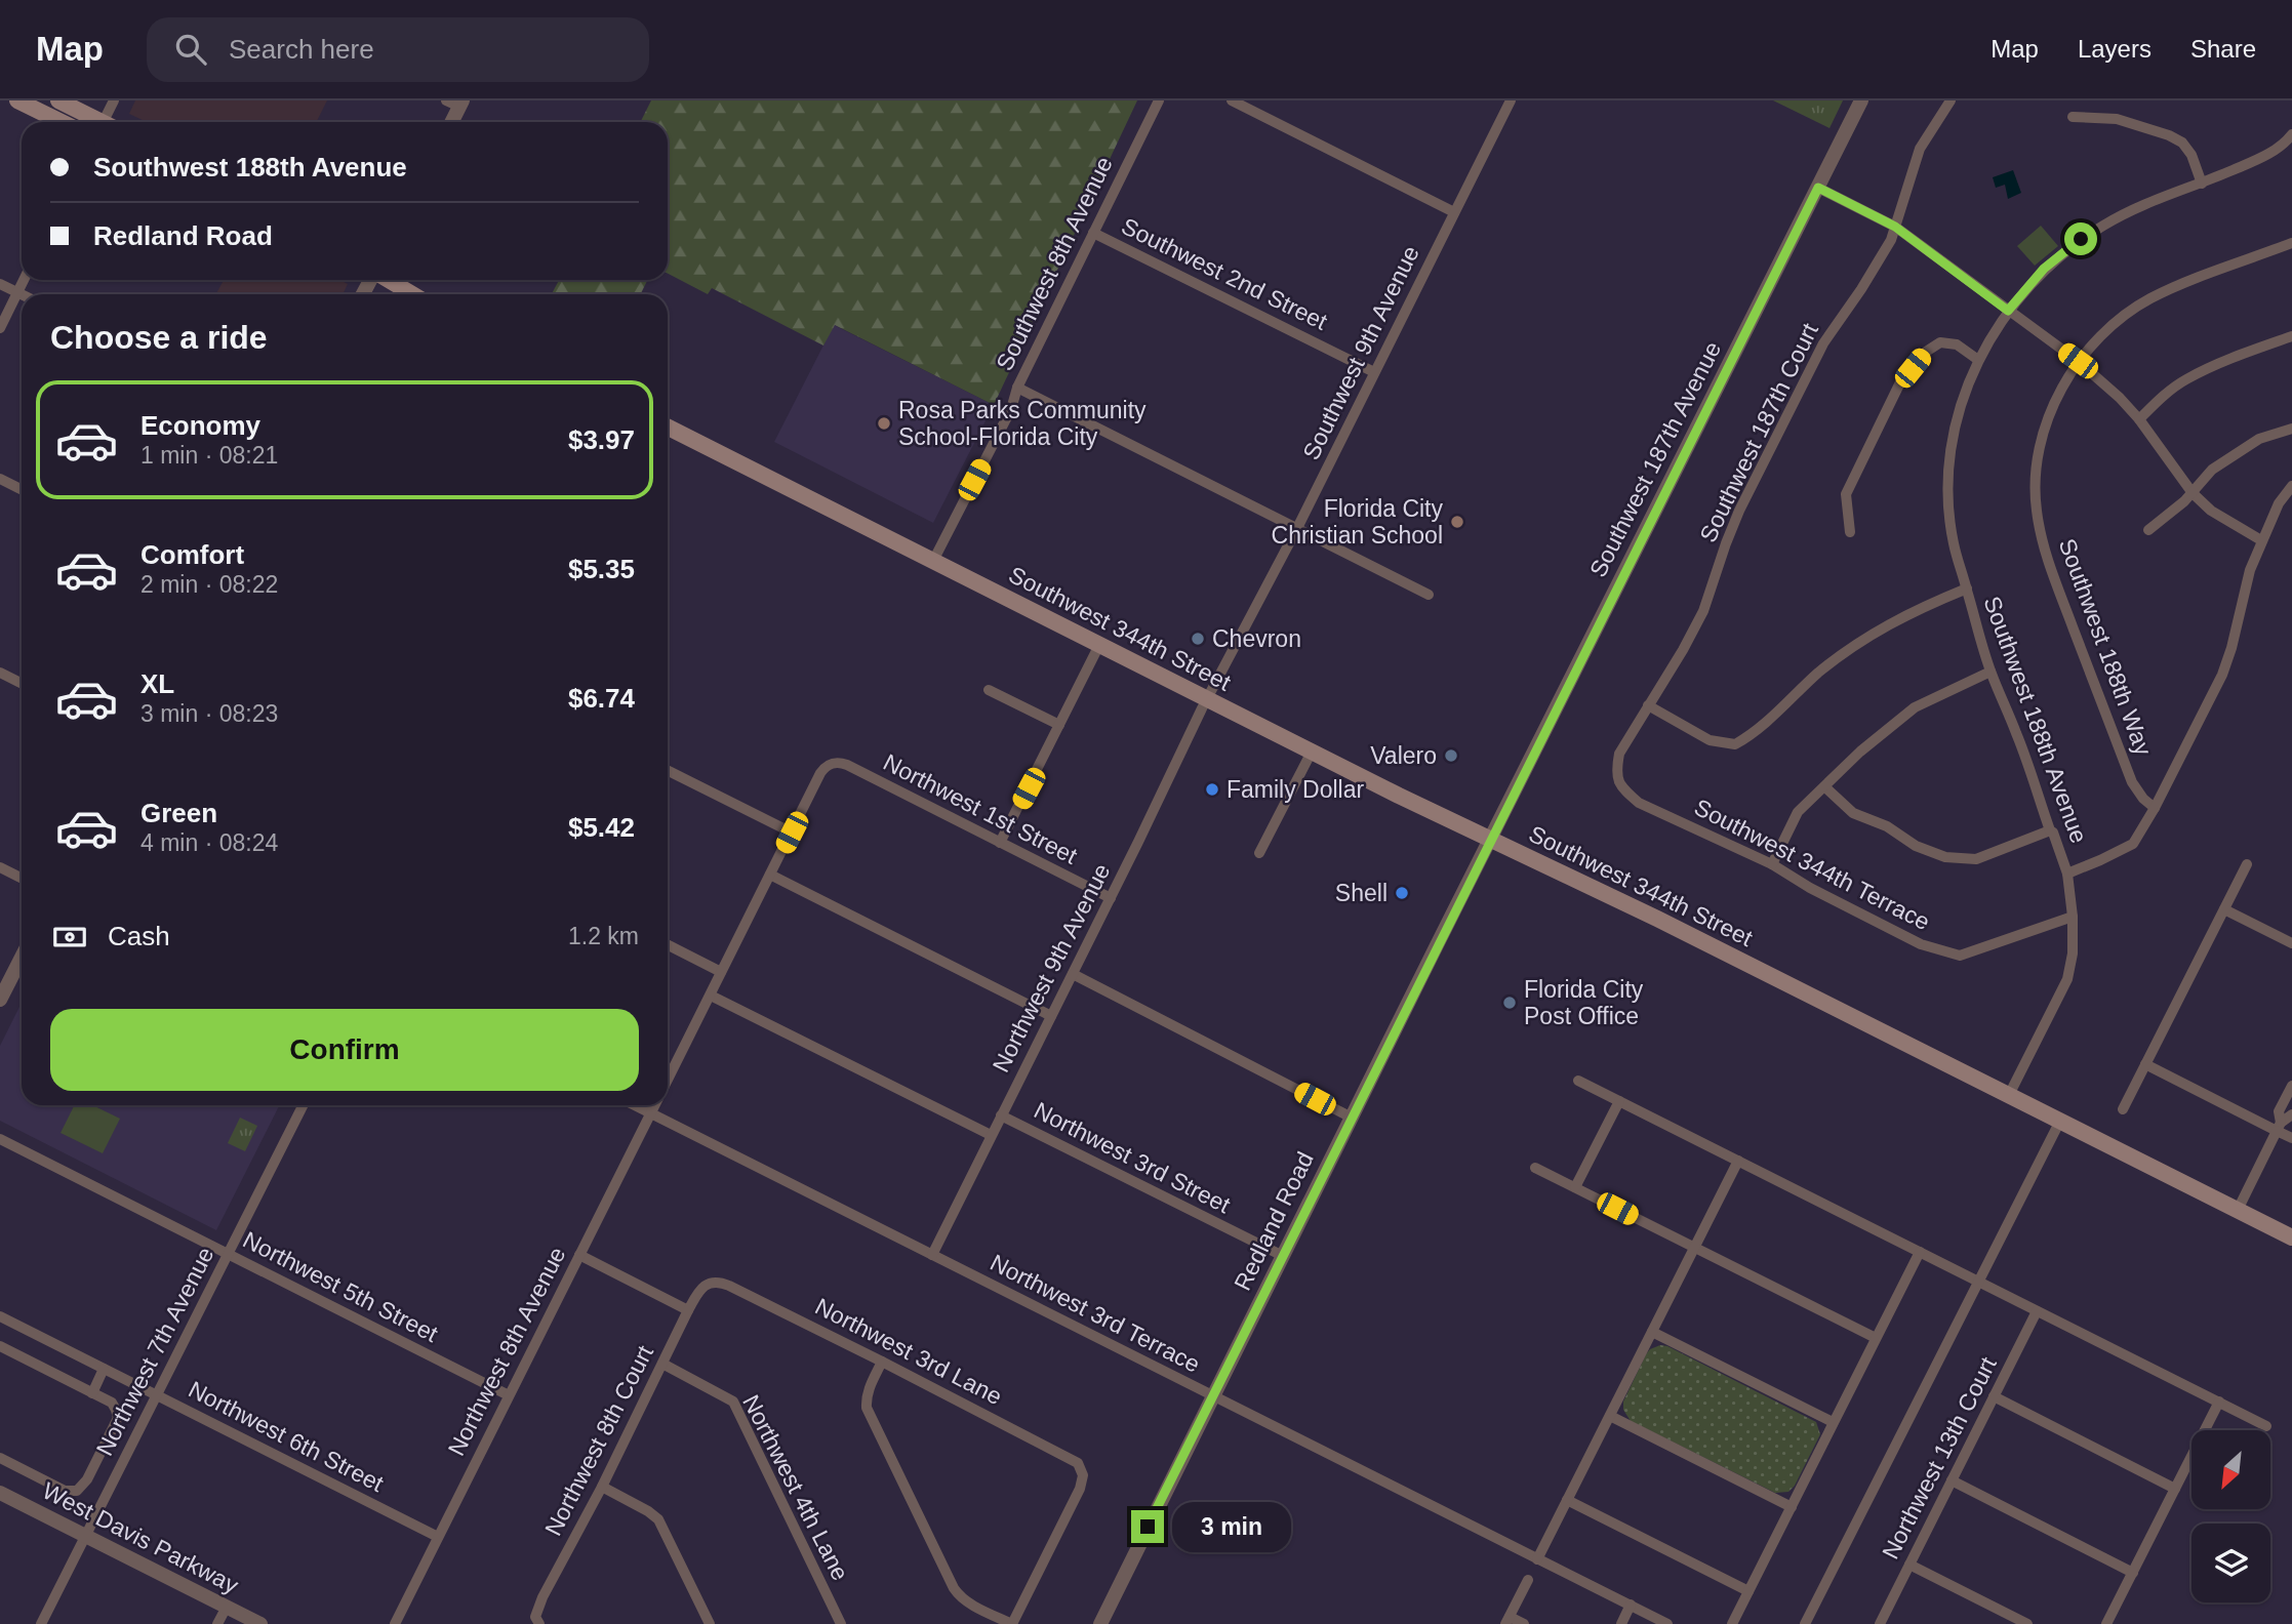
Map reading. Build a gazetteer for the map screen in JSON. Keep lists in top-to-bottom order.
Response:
{
  "streets": {
    "main road": ["Southwest 344th Street"],
    "street": [
      "Southwest 8th Avenue",
      "Southwest 2nd Street",
      "Southwest 9th Avenue",
      "Southwest 187th Court",
      "Southwest 187th Avenue",
      "Southwest 188th Way",
      "Southwest 188th Avenue",
      "Northwest 1st Street",
      "Southwest 344th Terrace",
      "Northwest 9th Avenue",
      "Northwest 3rd Street",
      "Redland Road",
      "Northwest 5th Street",
      "Northwest 3rd Terrace",
      "Northwest 7th Avenue",
      "Northwest 8th Avenue",
      "Northwest 3rd Lane",
      "Northwest 6th Street",
      "Northwest 8th Court",
      "Northwest 13th Court",
      "Northwest 4th Lane",
      "West Davis Parkway"
    ]
  },
  "crossings": [
    ["Southwest 8th Avenue", "Southwest 2nd Street"],
    ["Southwest 8th Avenue", "Southwest 344th Street"],
    ["Southwest 2nd Street", "Southwest 9th Avenue"],
    ["Southwest 9th Avenue", "Southwest 344th Street"],
    ["Southwest 9th Avenue", "Northwest 9th Avenue"],
    ["Southwest 187th Court", "Southwest 344th Terrace"],
    ["Southwest 187th Avenue", "Southwest 344th Street"],
    ["Southwest 187th Avenue", "Redland Road"],
    ["Southwest 344th Street", "Southwest 188th Avenue"],
    ["Southwest 344th Street", "Northwest 9th Avenue"],
    ["Southwest 344th Street", "Redland Road"],
    ["Southwest 188th Avenue", "Southwest 344th Terrace"],
    ["Northwest 1st Street", "Northwest 9th Avenue"],
    ["Northwest 1st Street", "Northwest 8th Avenue"],
    ["Northwest 9th Avenue", "Northwest 3rd Street"],
    ["Northwest 9th Avenue", "Northwest 3rd Terrace"],
    ["Northwest 3rd Street", "Redland Road"],
    ["Redland Road", "Northwest 3rd Terrace"],
    ["Northwest 5th Street", "Northwest 7th Avenue"],
    ["Northwest 5th Street", "Northwest 8th Avenue"],
    ["Northwest 3rd Terrace", "Northwest 8th Avenue"],
    ["Northwest 7th Avenue", "Northwest 6th Street"],
    ["Northwest 7th Avenue", "West Davis Parkway"],
    ["Northwest 8th Avenue", "Northwest 6th Street"],
    ["Northwest 3rd Lane", "Northwest 8th Court"],
    ["Northwest 8th Court", "Northwest 4th Lane"]
  ],
  "places": [
    "Rosa Parks Community School-Florida City",
    "Florida City Christian School",
    "Chevron",
    "Valero",
    "Family Dollar",
    "Shell",
    "Florida City Post Office"
  ],
  "north": "bottom left",
  "page": {
    "header": "Map",
    "search": "Search here",
    "nav": ["Map", "Layers", "Share"],
    "banner": ["Southwest 188th Avenue", "Redland Road"],
    "heading": "Choose a ride",
    "list": [
      {
        "name": "Economy",
        "note": "1 min · 08:21",
        "value": "$3.97"
      },
      {
        "name": "Comfort",
        "note": "2 min · 08:22",
        "value": "$5.35"
      },
      {
        "name": "XL",
        "note": "3 min · 08:23",
        "value": "$6.74"
      },
      {
        "name": "Green",
        "note": "4 min · 08:24",
        "value": "$5.42"
      }
    ],
    "pay": ["Cash", "1.2 km"],
    "buttons": "Confirm",
    "bubble": "3 min"
  }
}
